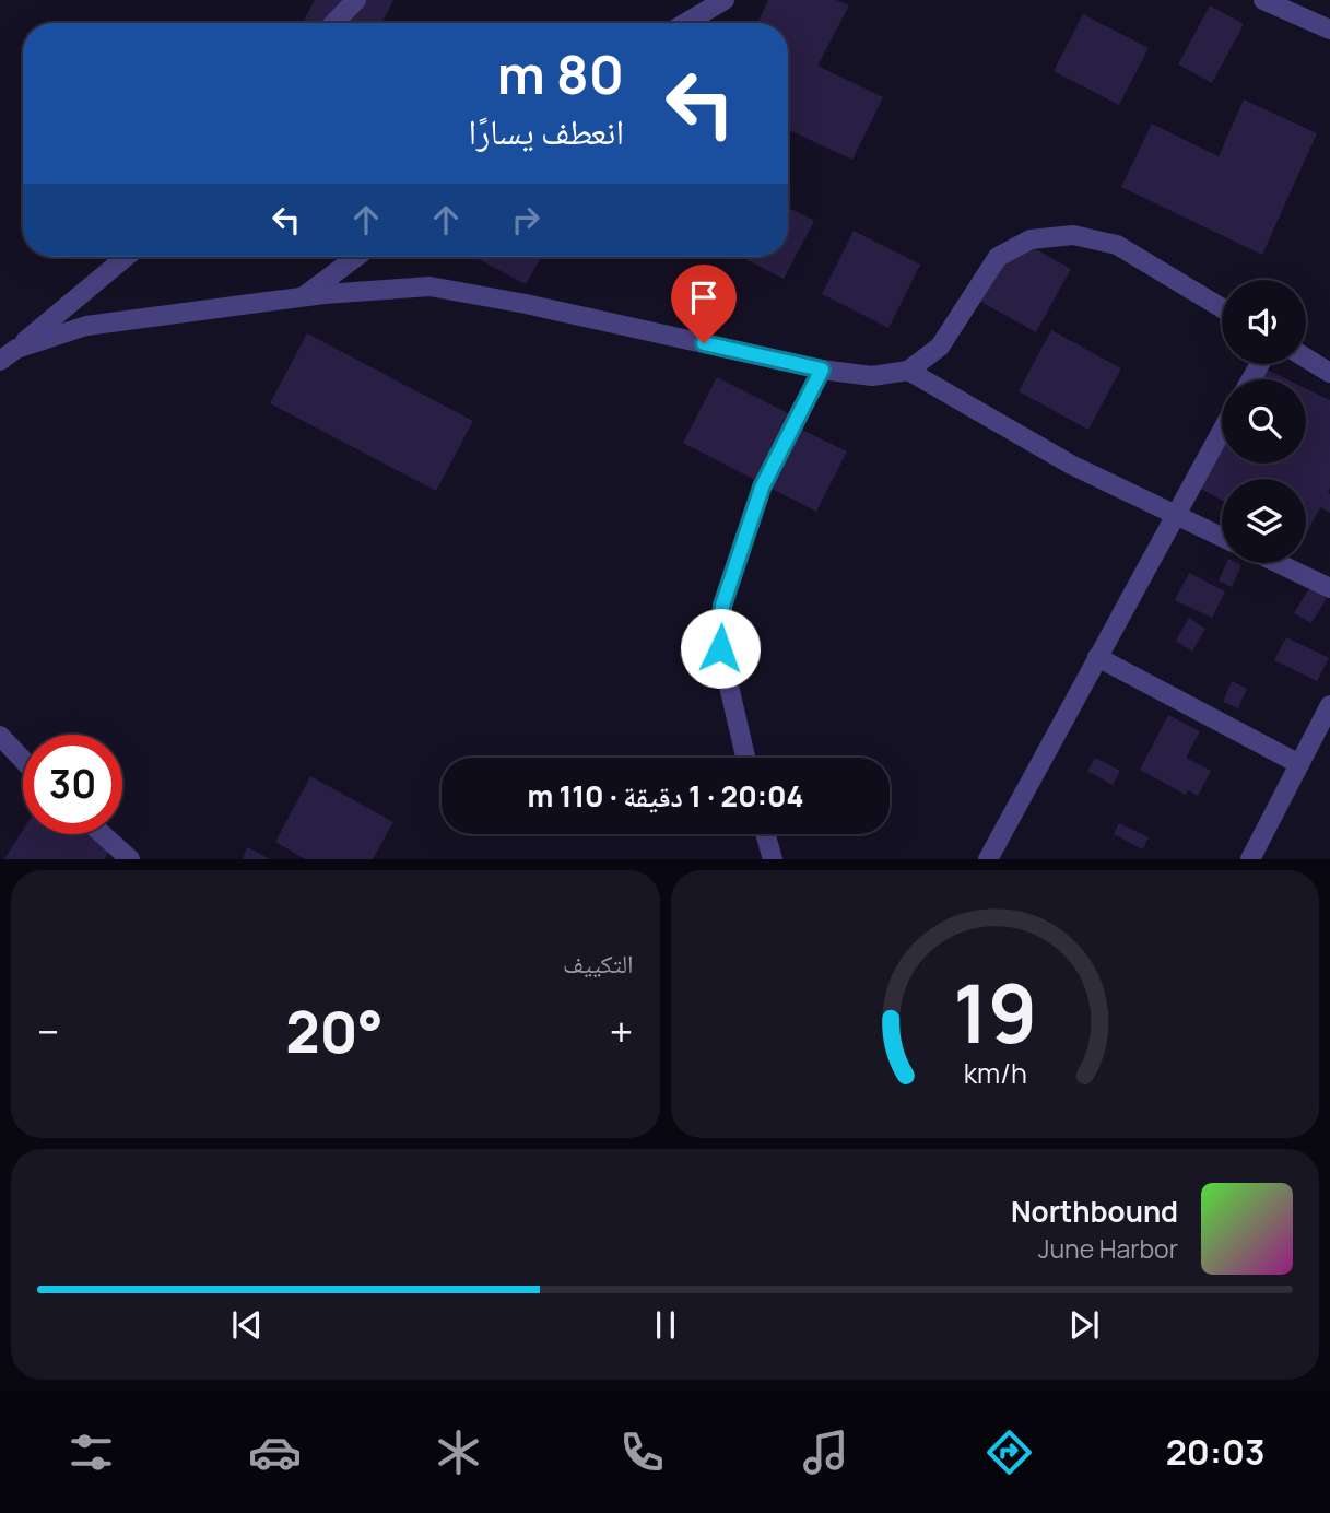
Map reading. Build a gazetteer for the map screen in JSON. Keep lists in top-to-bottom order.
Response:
{
  "page": {
    "turn": ["80 m", "انعطف يسارًا"],
    "limit": "30",
    "trip": "20:04 · 1 دقيقة · 110 m",
    "tile": "التكييف",
    "heat": ["−", "20°", "+"],
    "song": ["Northbound", "June Harbor"],
    "tabs": "20:03",
    "gauge": ["19", "km/h"]
  }
}
